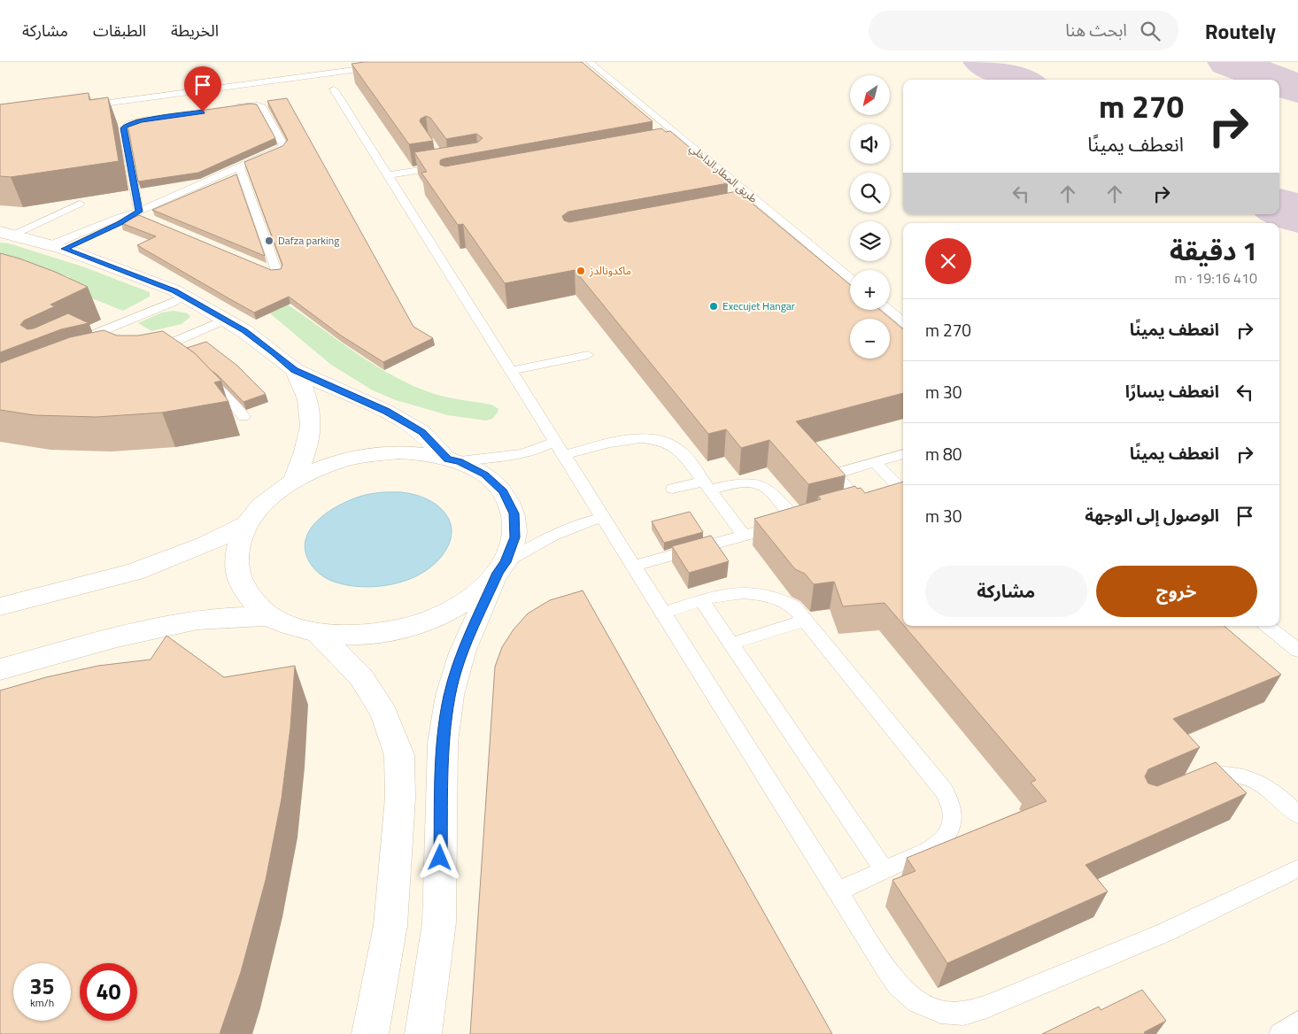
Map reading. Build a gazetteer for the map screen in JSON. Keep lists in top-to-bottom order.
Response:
{
  "streets": {
    "lane": ["طريق المطار الداخلي"]
  },
  "places": ["Dafza parking", "ماكدونالدز", "Execujet Hangar"],
  "north": "bottom left",
  "page": {
    "header": "Routely",
    "search": "ابحث هنا",
    "nav": ["الخريطة", "الطبقات", "مشاركة"],
    "map_buttons": ["+", "−"],
    "turn": ["270 m", "انعطف يمينًا"],
    "heading": ["1 دقيقة", "410 m · 19:16"],
    "list": [
      {
        "name": "انعطف يمينًا",
        "value": "270 m"
      },
      {
        "name": "انعطف يسارًا",
        "value": "30 m"
      },
      {
        "name": "انعطف يمينًا",
        "value": "80 m"
      },
      {
        "name": "الوصول إلى الوجهة",
        "value": "30 m"
      }
    ],
    "buttons": ["خروج", "مشاركة"],
    "speed": "35 km/h",
    "limit": "40"
  }
}
